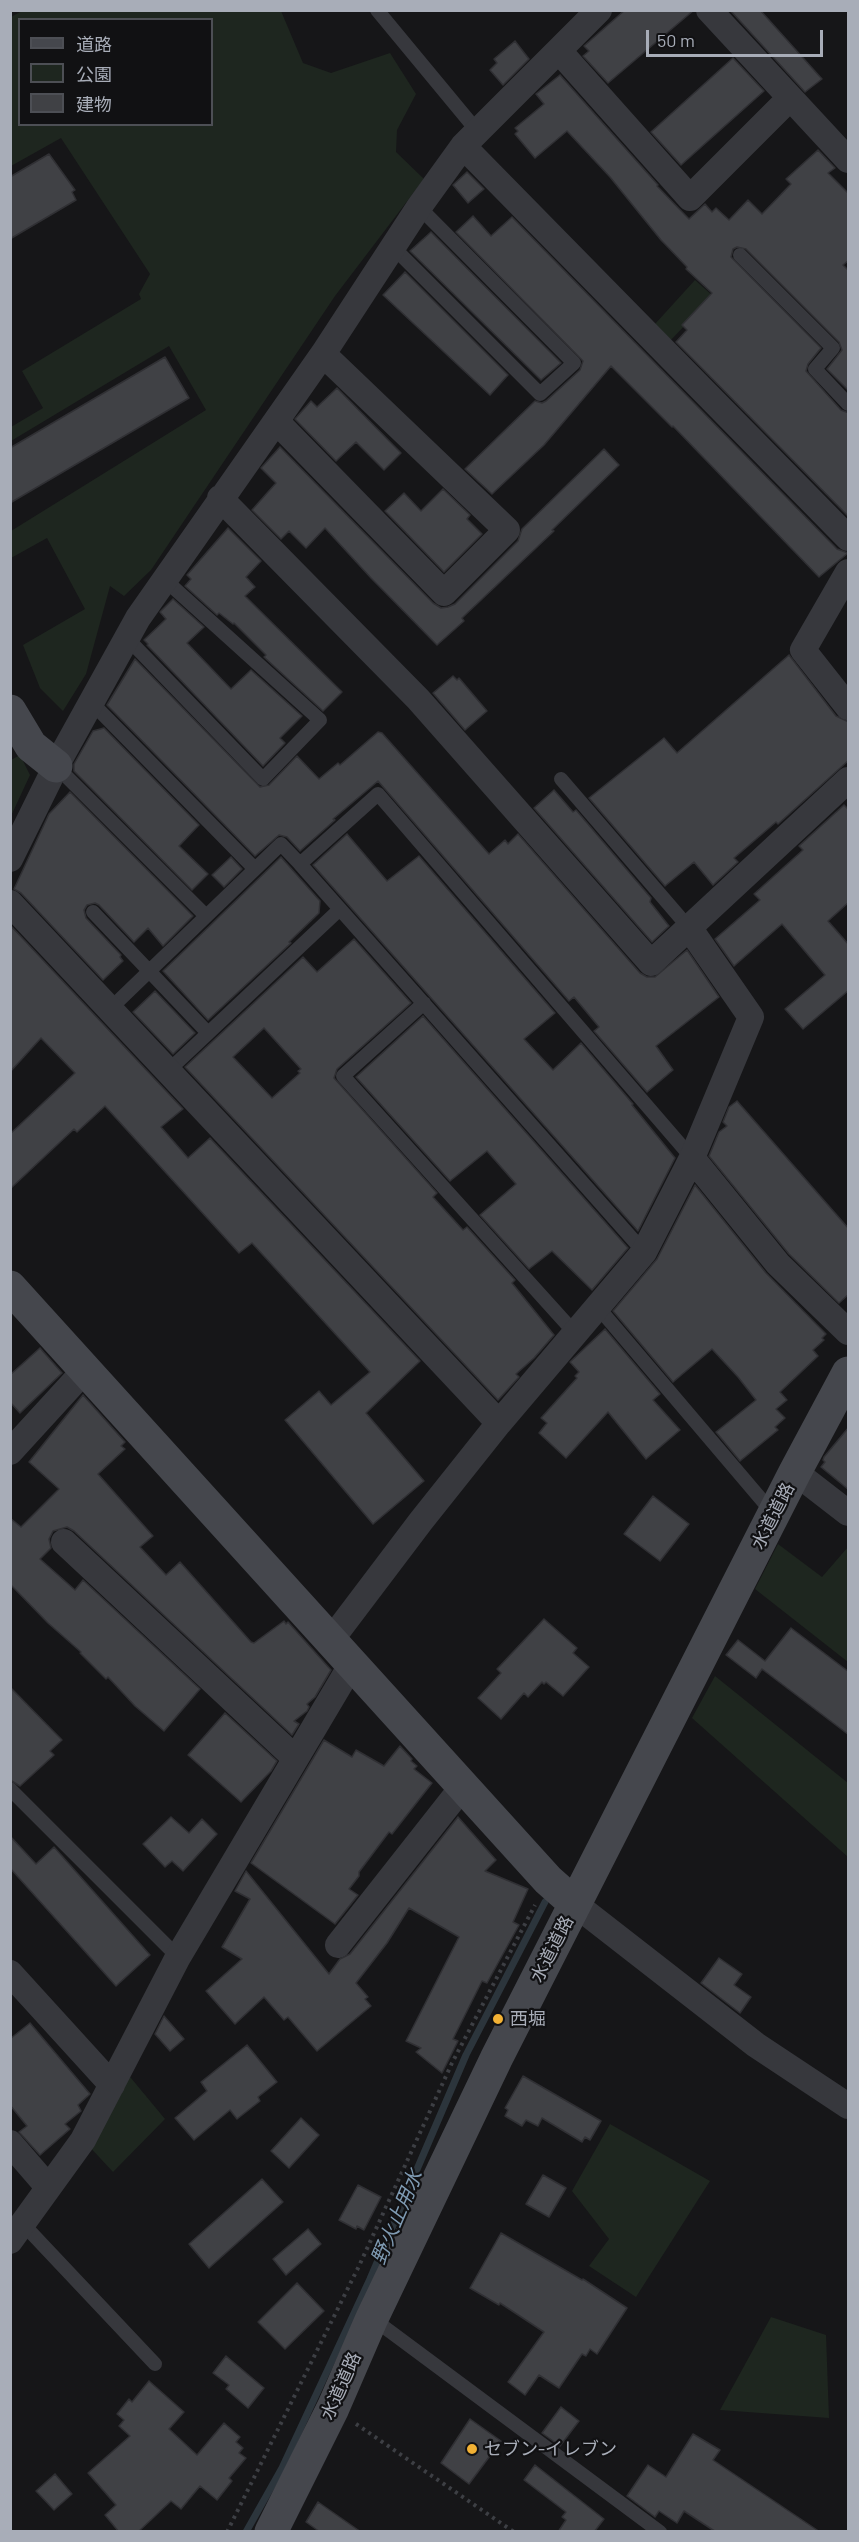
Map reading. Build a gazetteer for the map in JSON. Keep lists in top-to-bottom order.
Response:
{
  "streets": {
    "street": ["水道道路"]
  },
  "water": ["野火止用水"],
  "places": ["西堀", "セブン-イレブン"],
  "legend": ["道路", "公園", "建物"],
  "scale_bar": "50 m"
}
